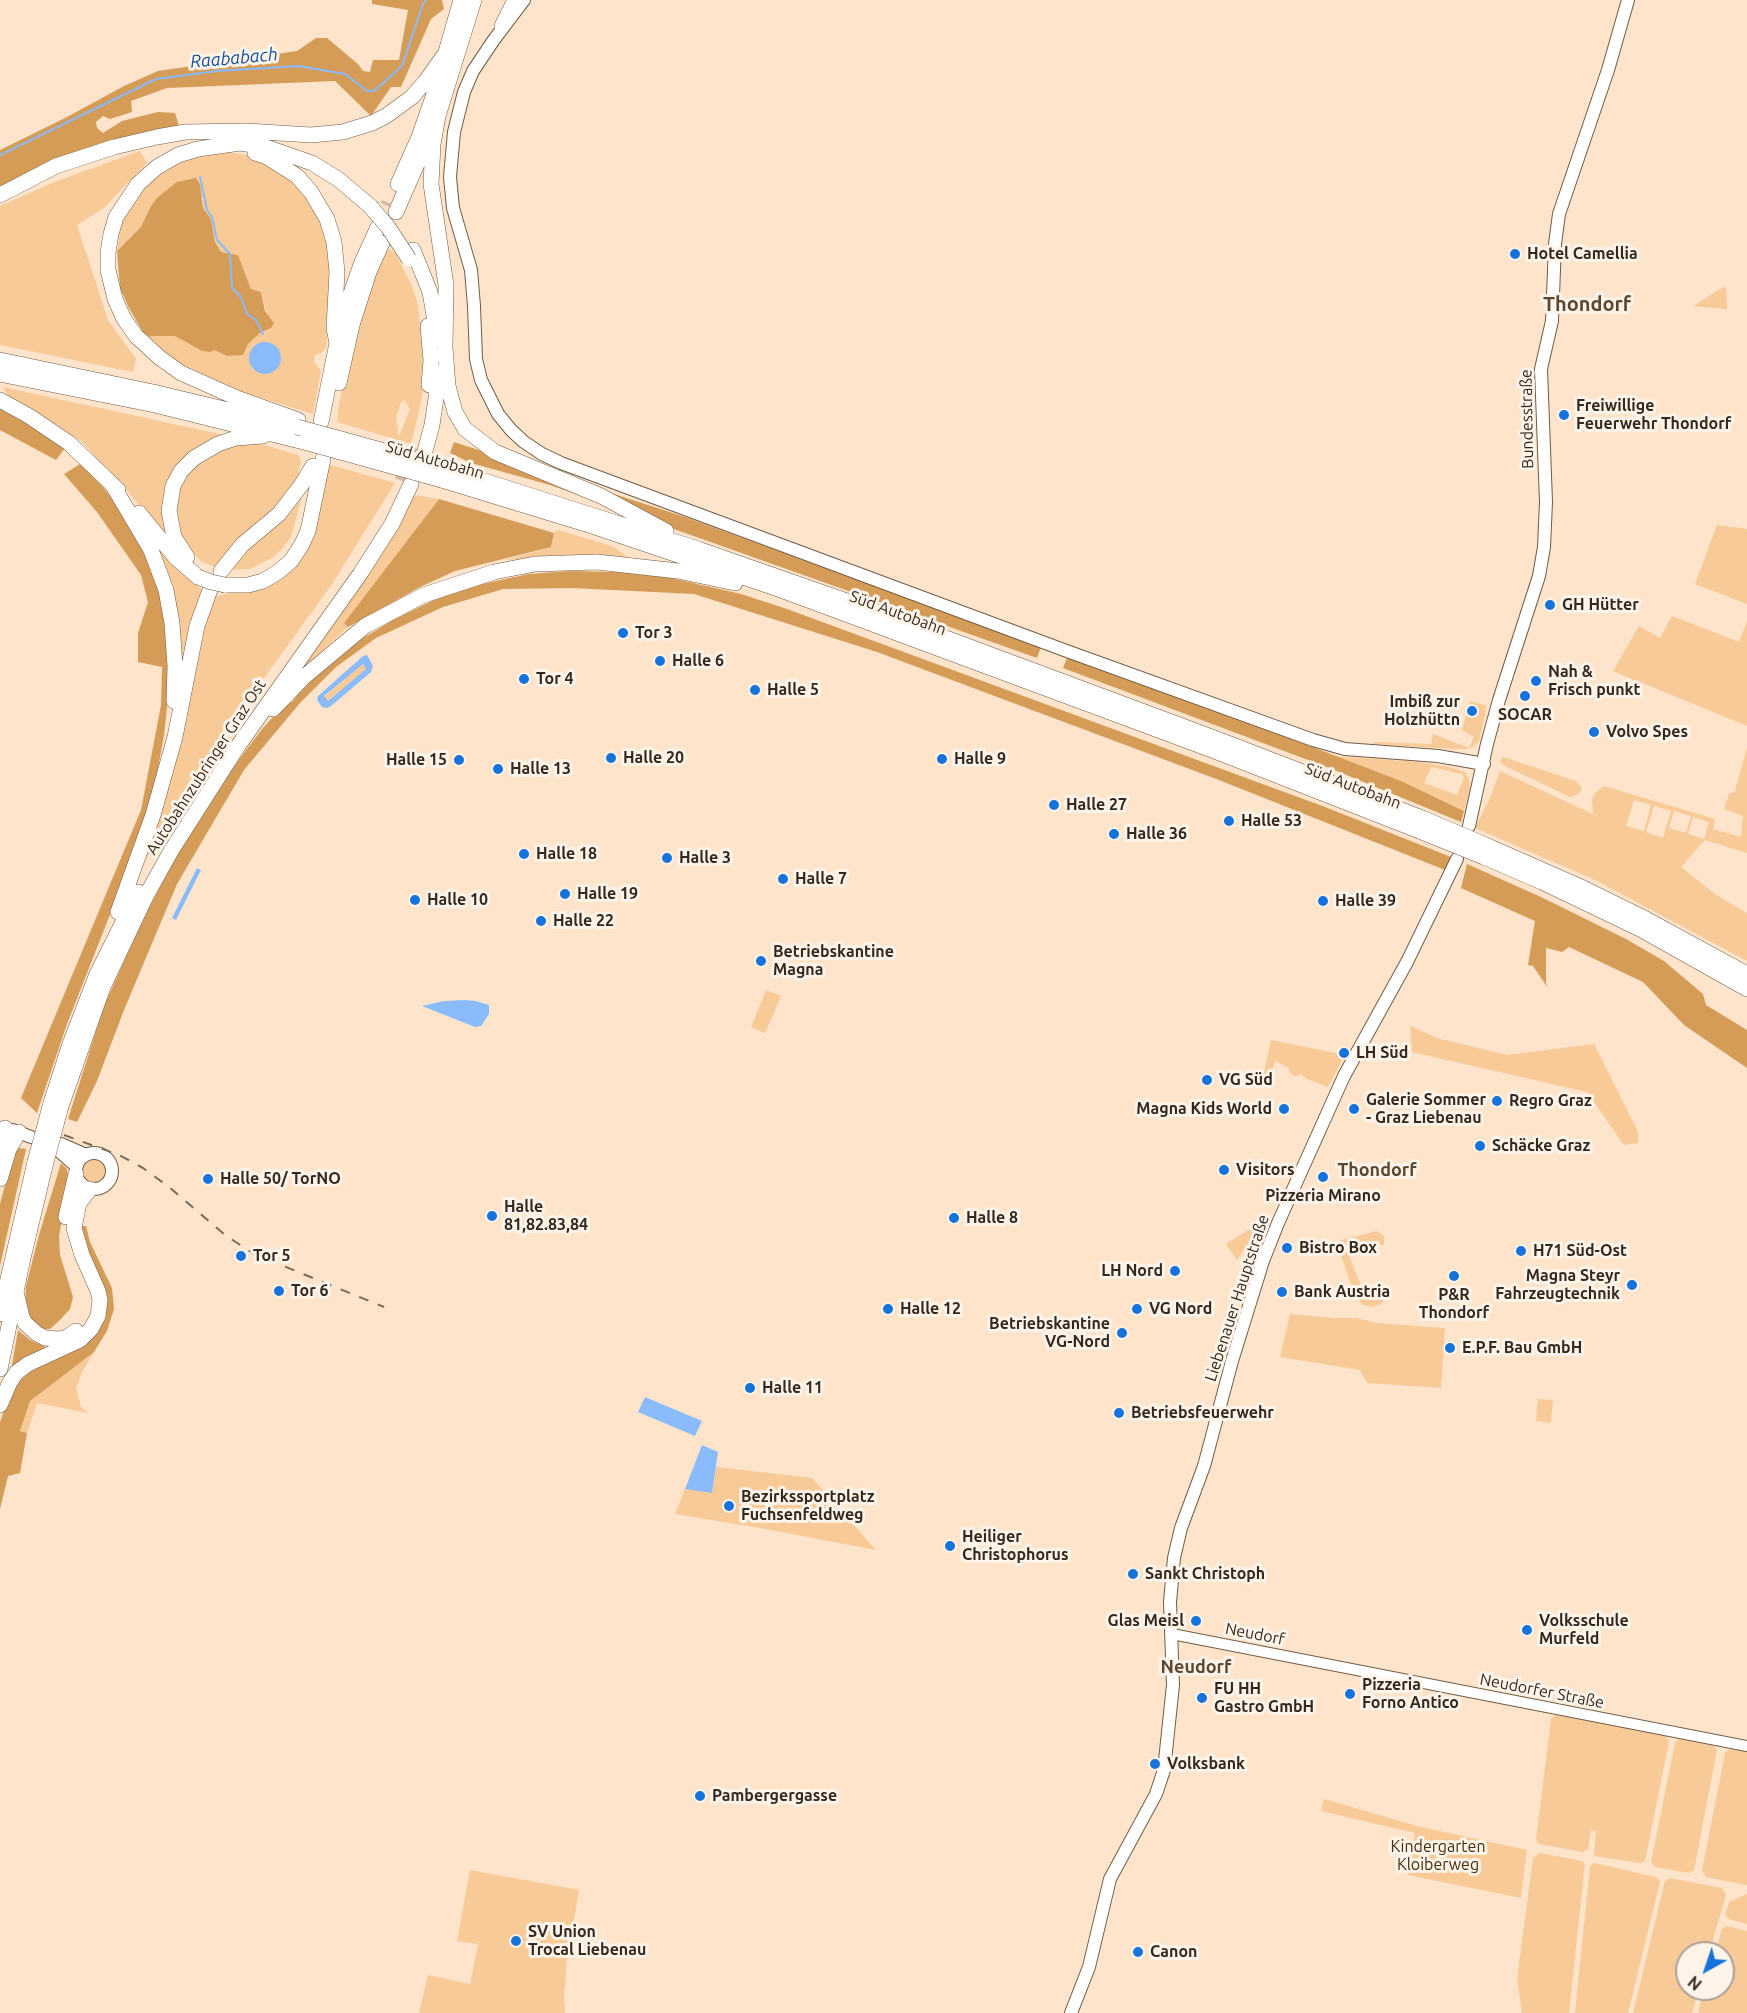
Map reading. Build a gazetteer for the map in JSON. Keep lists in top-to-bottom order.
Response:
{
  "streets": {
    "highway": ["Süd Autobahn", "Autobahnzubringer Graz Ost"],
    "main road": ["Bundesstraße", "Liebenauer Hauptstraße"],
    "street": ["Neudorf", "Neudorfer Straße"]
  },
  "crossings": [
    ["Liebenauer Hauptstraße", "Neudorf"],
    ["Neudorf", "Neudorfer Straße"]
  ],
  "districts": ["Thondorf", "Thondorf", "Neudorf"],
  "water": ["Raababach"],
  "parks": ["Kindergarten Kloiberweg"],
  "places": [
    "Hotel Camellia",
    "Freiwillige Feuerwehr Thondorf",
    "GH Hütter",
    "Tor 3",
    "Halle 6",
    "Tor 4",
    "Nah & Frisch punkt",
    "Halle 5",
    "SOCAR",
    "Imbiß zur Holzhüttn",
    "Volvo Spes",
    "Halle 20",
    "Halle 9",
    "Halle 15",
    "Halle 13",
    "Halle 27",
    "Halle 53",
    "Halle 36",
    "Halle 18",
    "Halle 3",
    "Halle 7",
    "Halle 19",
    "Halle 10",
    "Halle 39",
    "Halle 22",
    "Betriebskantine Magna",
    "LH Süd",
    "VG Süd",
    "Regro Graz",
    "Magna Kids World",
    "Galerie Sommer - Graz Liebenau",
    "Schäcke Graz",
    "Visitors",
    "Pizzeria Mirano",
    "Halle 50/ TorNO",
    "Halle 81,82.83,84",
    "Halle 8",
    "Bistro Box",
    "H71 Süd-Ost",
    "Tor 5",
    "LH Nord",
    "P&R Thondorf",
    "Magna Steyr Fahrzeugtechnik",
    "Tor 6",
    "Bank Austria",
    "Halle 12",
    "VG Nord",
    "Betriebskantine VG-Nord",
    "E.P.F. Bau GmbH",
    "Halle 11",
    "Betriebsfeuerwehr",
    "Bezirkssportplatz Fuchsenfeldweg",
    "Heiliger Christophorus",
    "Sankt Christoph",
    "Glas Meisl",
    "Volksschule Murfeld",
    "Pizzeria Forno Antico",
    "FU HH Gastro GmbH",
    "Volksbank",
    "Pambergergasse",
    "SV Union Trocal Liebenau",
    "Canon"
  ],
  "north": "bottom left"
}
